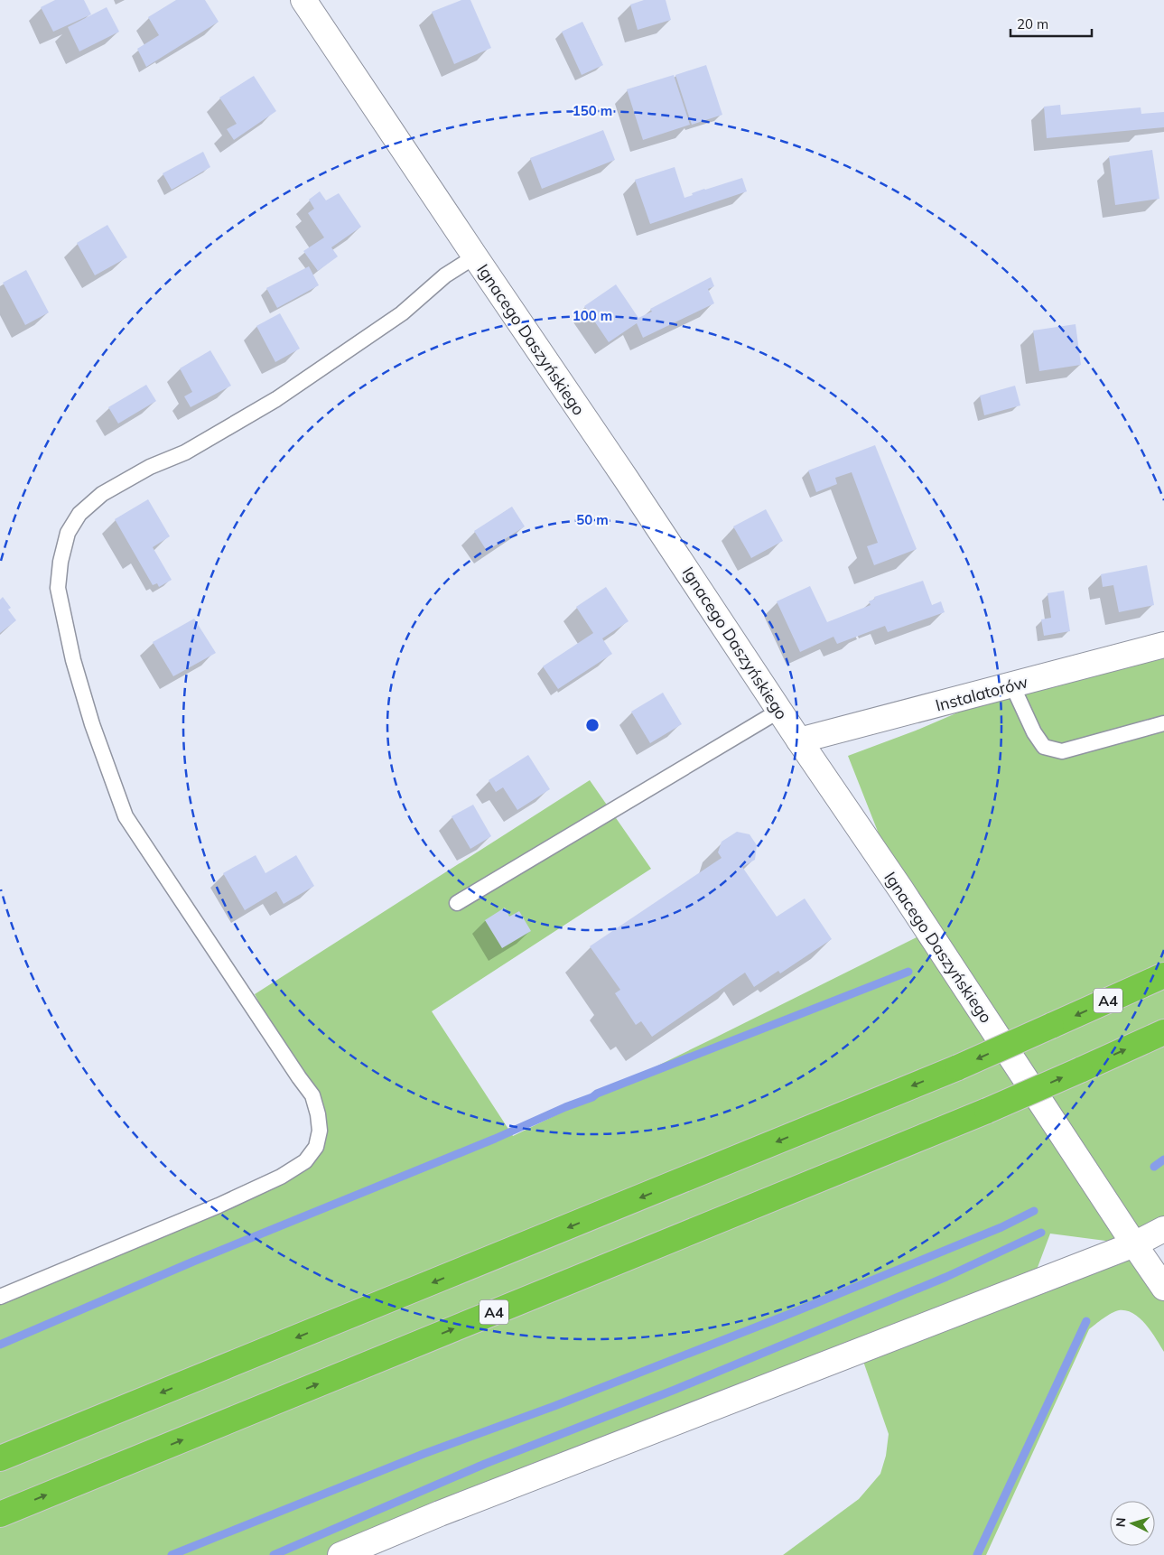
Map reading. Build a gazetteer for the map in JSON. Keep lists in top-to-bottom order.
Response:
{
  "streets": {
    "highway": ["A4"],
    "main road": ["Ignacego Daszyńskiego", "Instalatorów"]
  },
  "crossings": [
    ["Ignacego Daszyńskiego", "Instalatorów"]
  ],
  "scale_bar": "20 m",
  "north": "left",
  "rings": ["150 m", "100 m", "50 m"]
}
